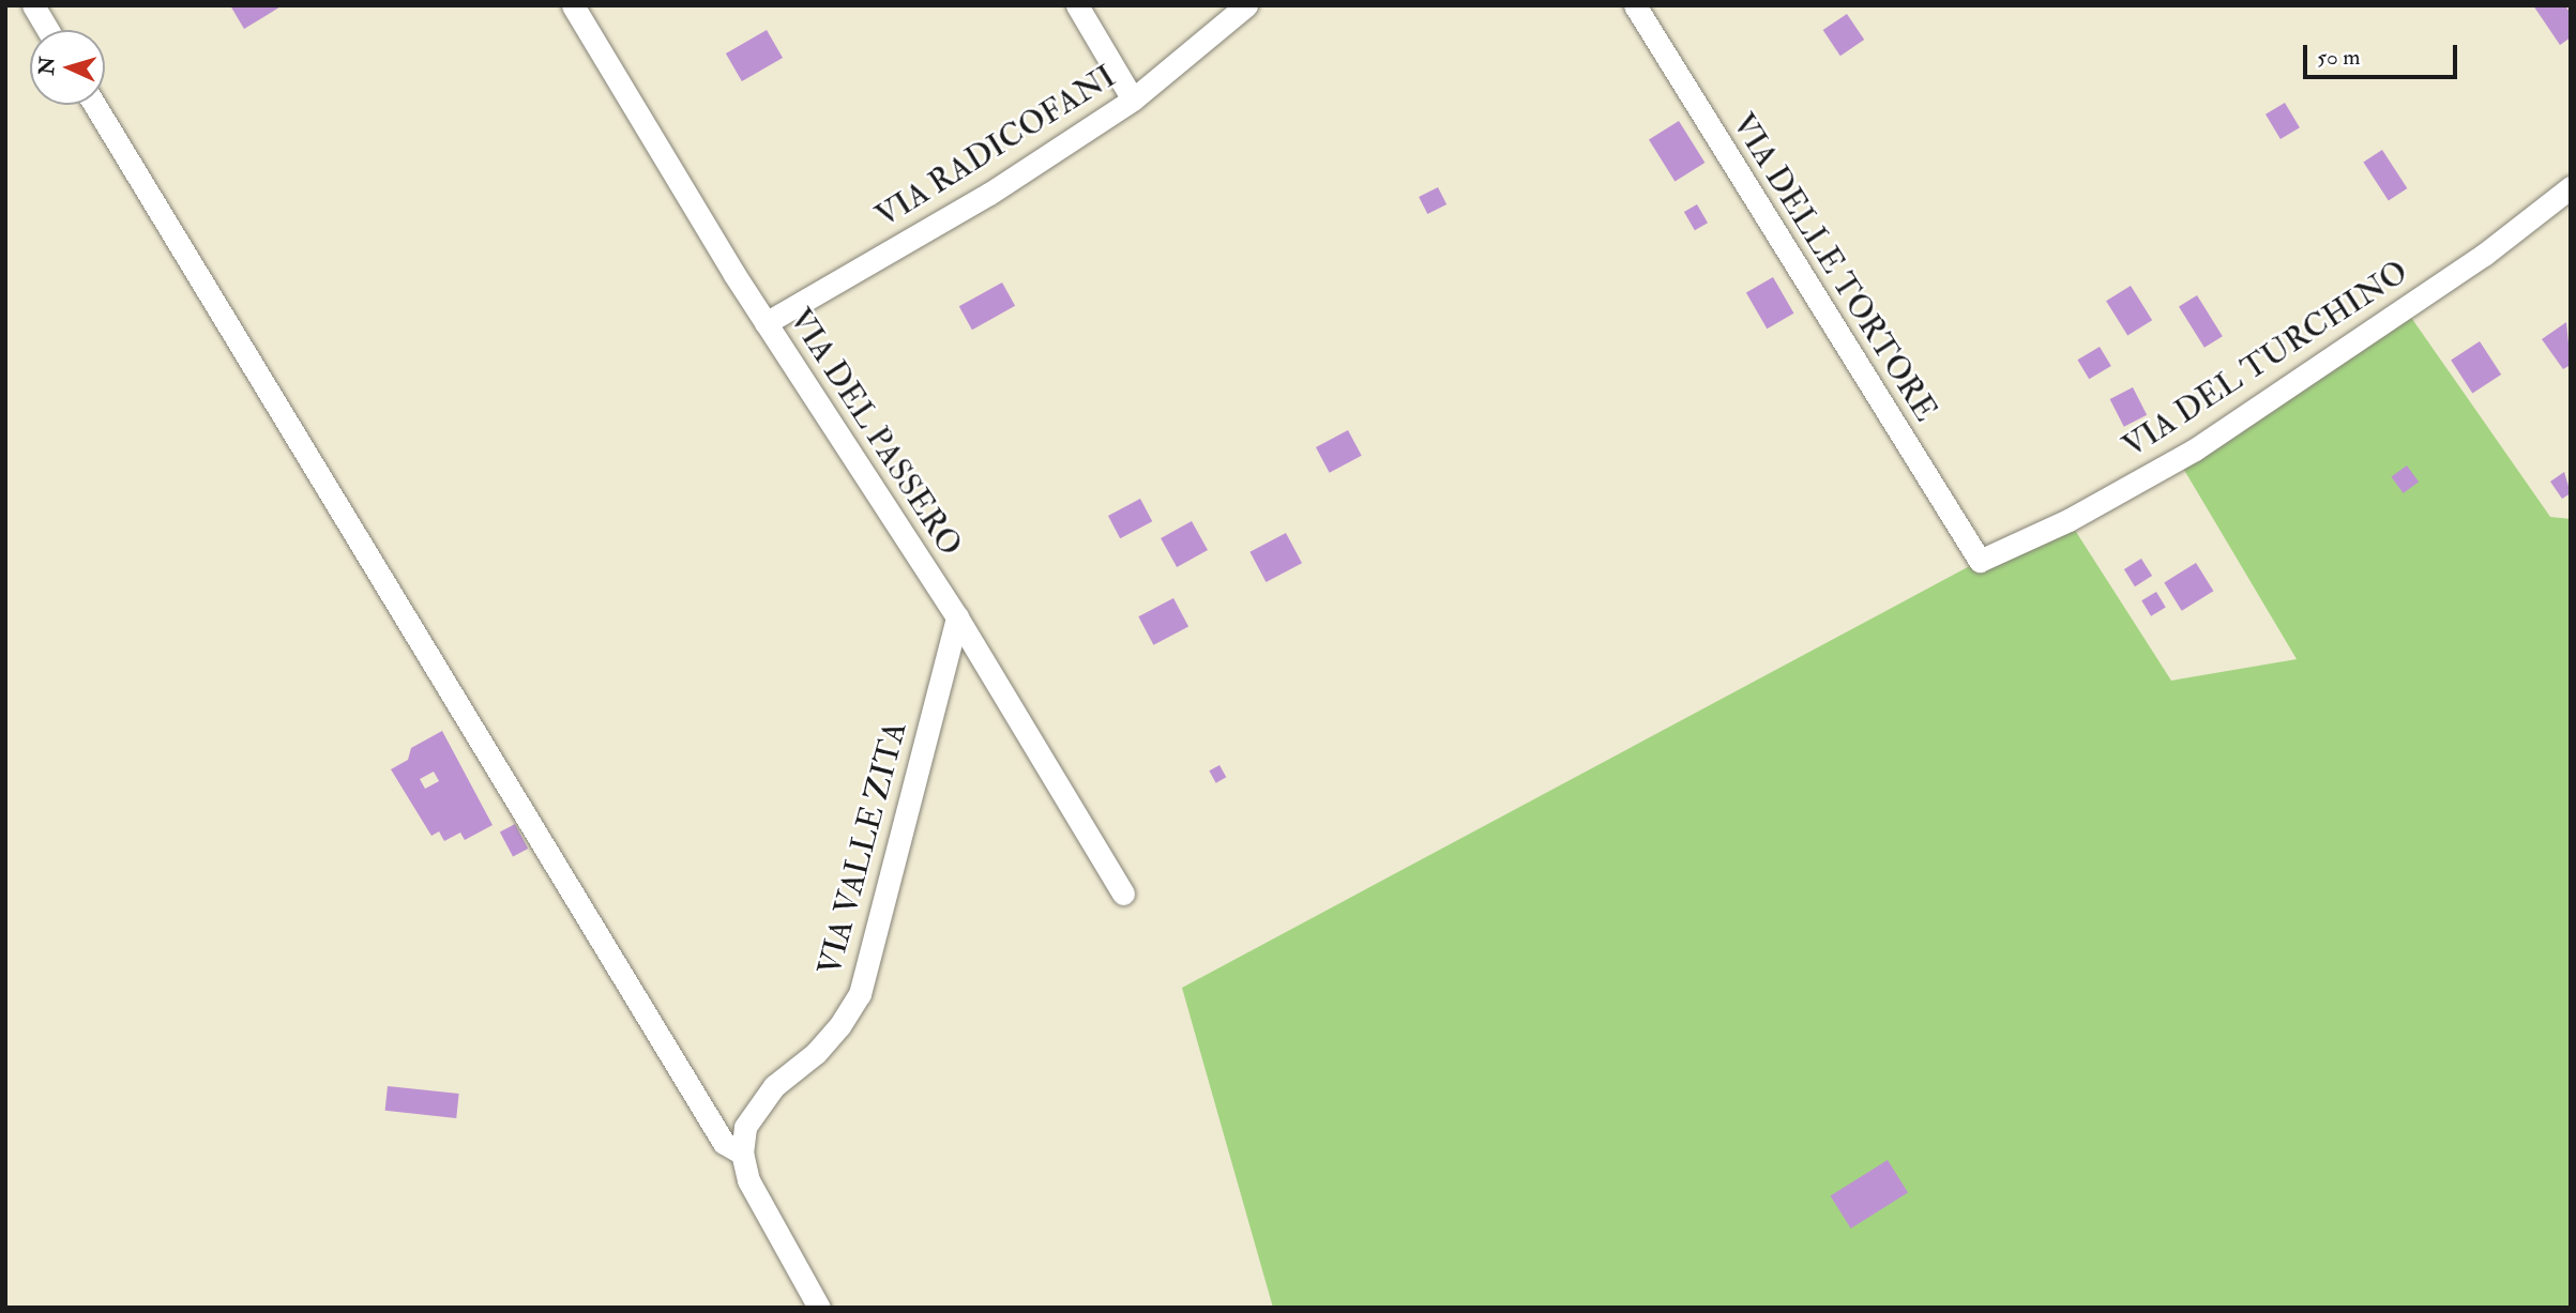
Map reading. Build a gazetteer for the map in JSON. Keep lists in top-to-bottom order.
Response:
{
  "streets": {
    "street": [
      "VIA RADICOFANI",
      "VIA DELLE TORTORE",
      "VIA DEL TURCHINO",
      "VIA DEL PASSERO",
      "VIA VALLE ZITA"
    ]
  },
  "crossings": [
    ["VIA RADICOFANI", "VIA DEL PASSERO"],
    ["VIA DELLE TORTORE", "VIA DEL TURCHINO"],
    ["VIA DEL PASSERO", "VIA VALLE ZITA"]
  ],
  "scale_bar": "50 m",
  "north": "left"
}
